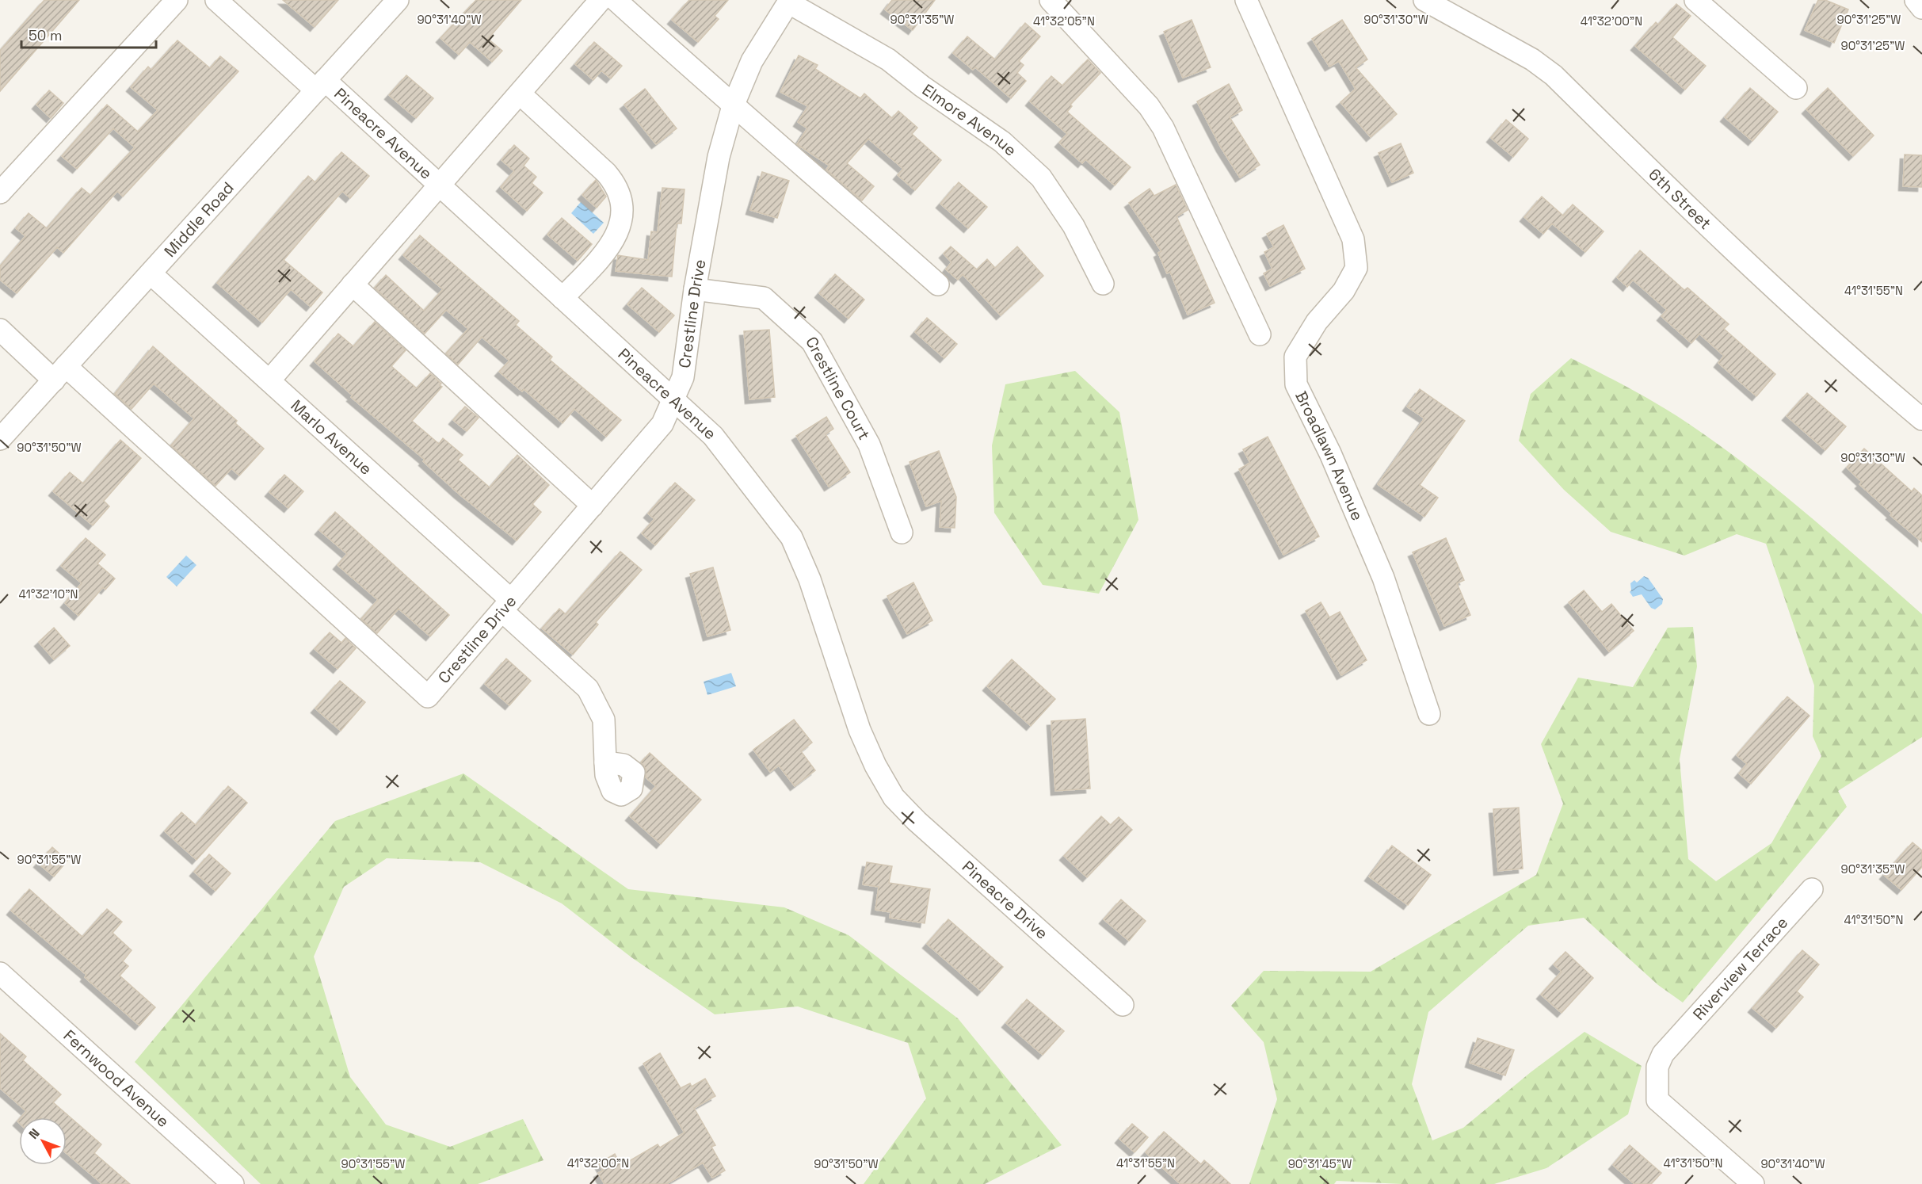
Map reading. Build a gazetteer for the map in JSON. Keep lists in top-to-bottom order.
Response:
{
  "streets": {
    "street": [
      "Elmore Avenue",
      "Pineacre Avenue",
      "6th Street",
      "Middle Road",
      "Crestline Drive",
      "Crestline Court",
      "Marlo Avenue",
      "Broadlawn Avenue",
      "Pineacre Drive",
      "Riverview Terrace",
      "Fernwood Avenue"
    ]
  },
  "crossings": [
    ["Elmore Avenue", "Crestline Drive"],
    ["Pineacre Avenue", "Middle Road"],
    ["Pineacre Avenue", "Crestline Drive"],
    ["Pineacre Avenue", "Pineacre Drive"],
    ["Middle Road", "Crestline Drive"],
    ["Middle Road", "Marlo Avenue"],
    ["Crestline Drive", "Crestline Court"],
    ["Crestline Drive", "Marlo Avenue"]
  ],
  "scale_bar": "50 m",
  "north": "top left",
  "coordinates": [
    "90°31'40\"W",
    "90°31'35\"W",
    "90°31'30\"W",
    "90°31'25\"W",
    "41°32'00\"N",
    "41°32'05\"N",
    "41°31'55\"N",
    "90°31'50\"W",
    "41°32'10\"N",
    "90°31'55\"W",
    "41°31'50\"N",
    "90°31'45\"W"
  ]
}
